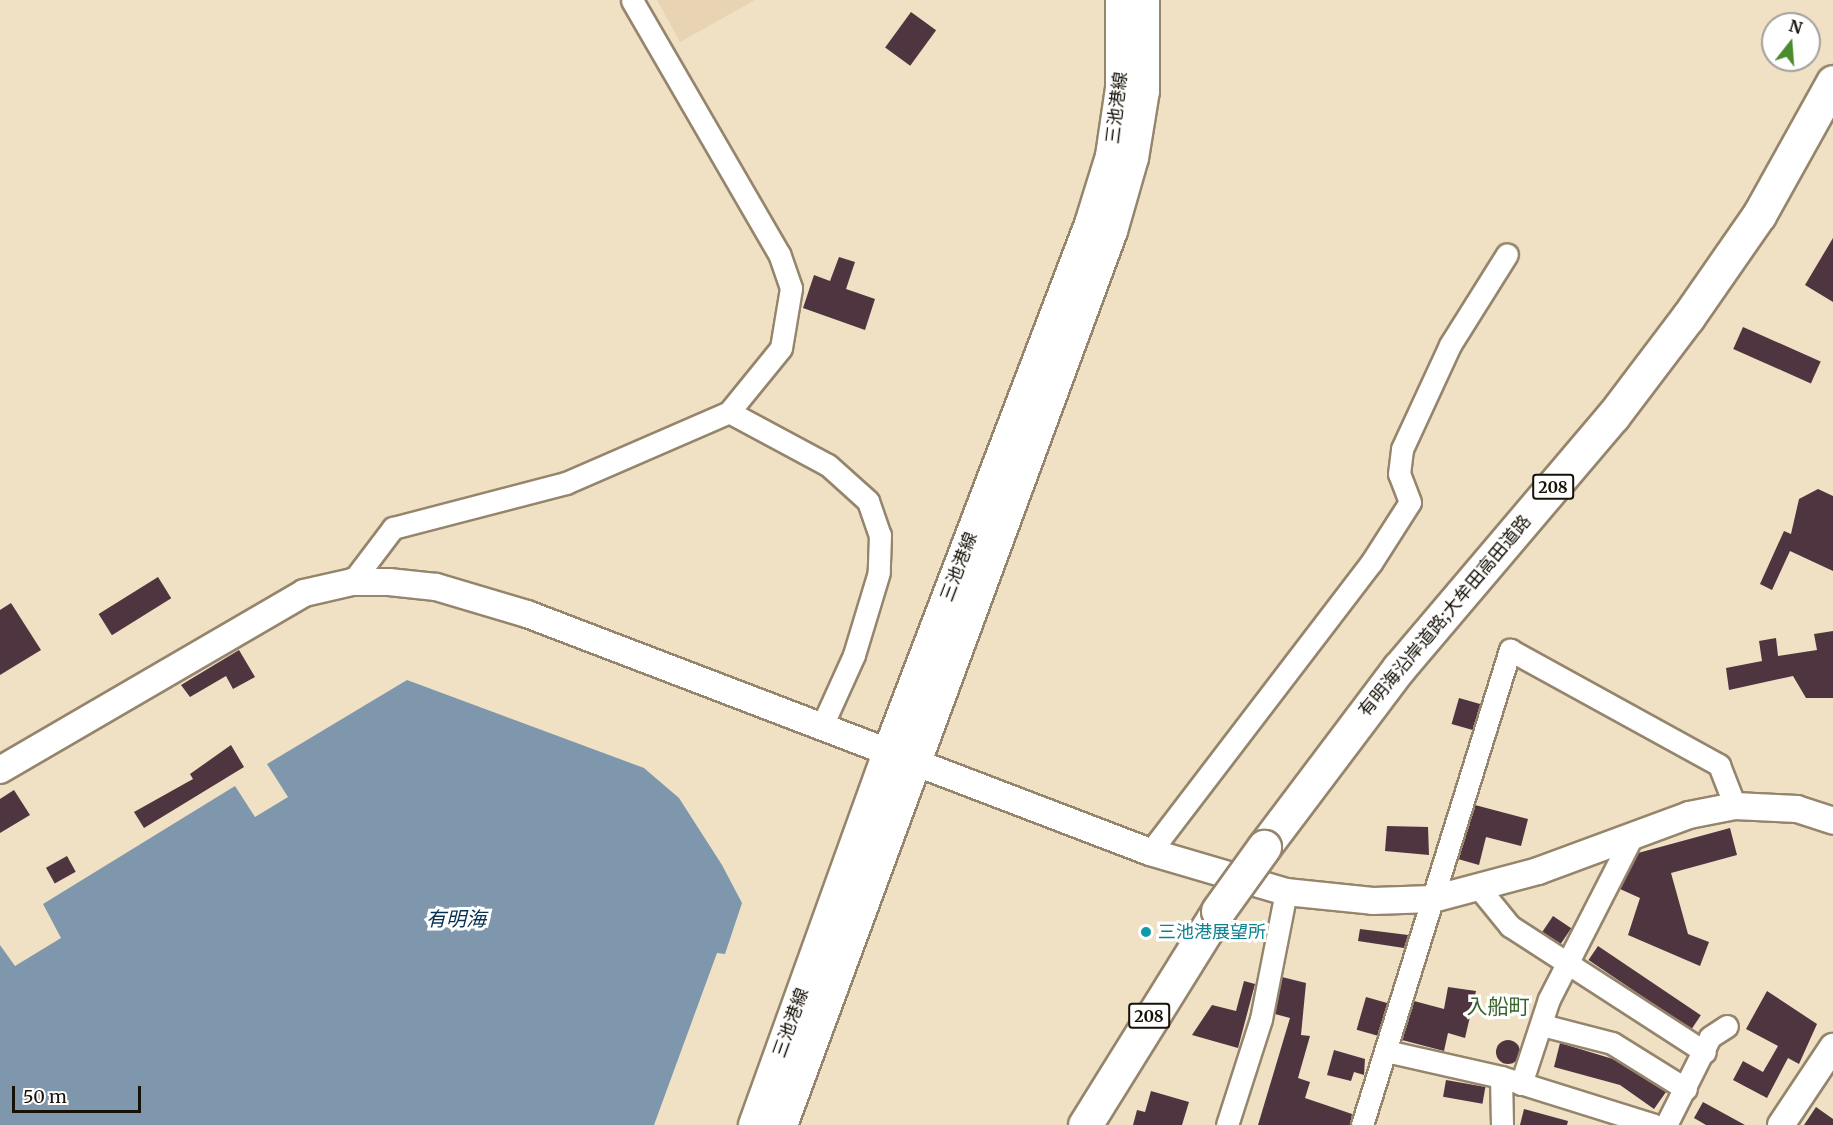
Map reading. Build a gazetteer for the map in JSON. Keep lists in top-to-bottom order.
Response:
{
  "streets": {
    "highway": ["208", "有明海沿岸道路;大牟田高田道路"],
    "main road": ["三池港線"]
  },
  "districts": ["入船町"],
  "water": ["有明海"],
  "places": ["三池港展望所"],
  "scale_bar": "50 m",
  "north": "top"
}
